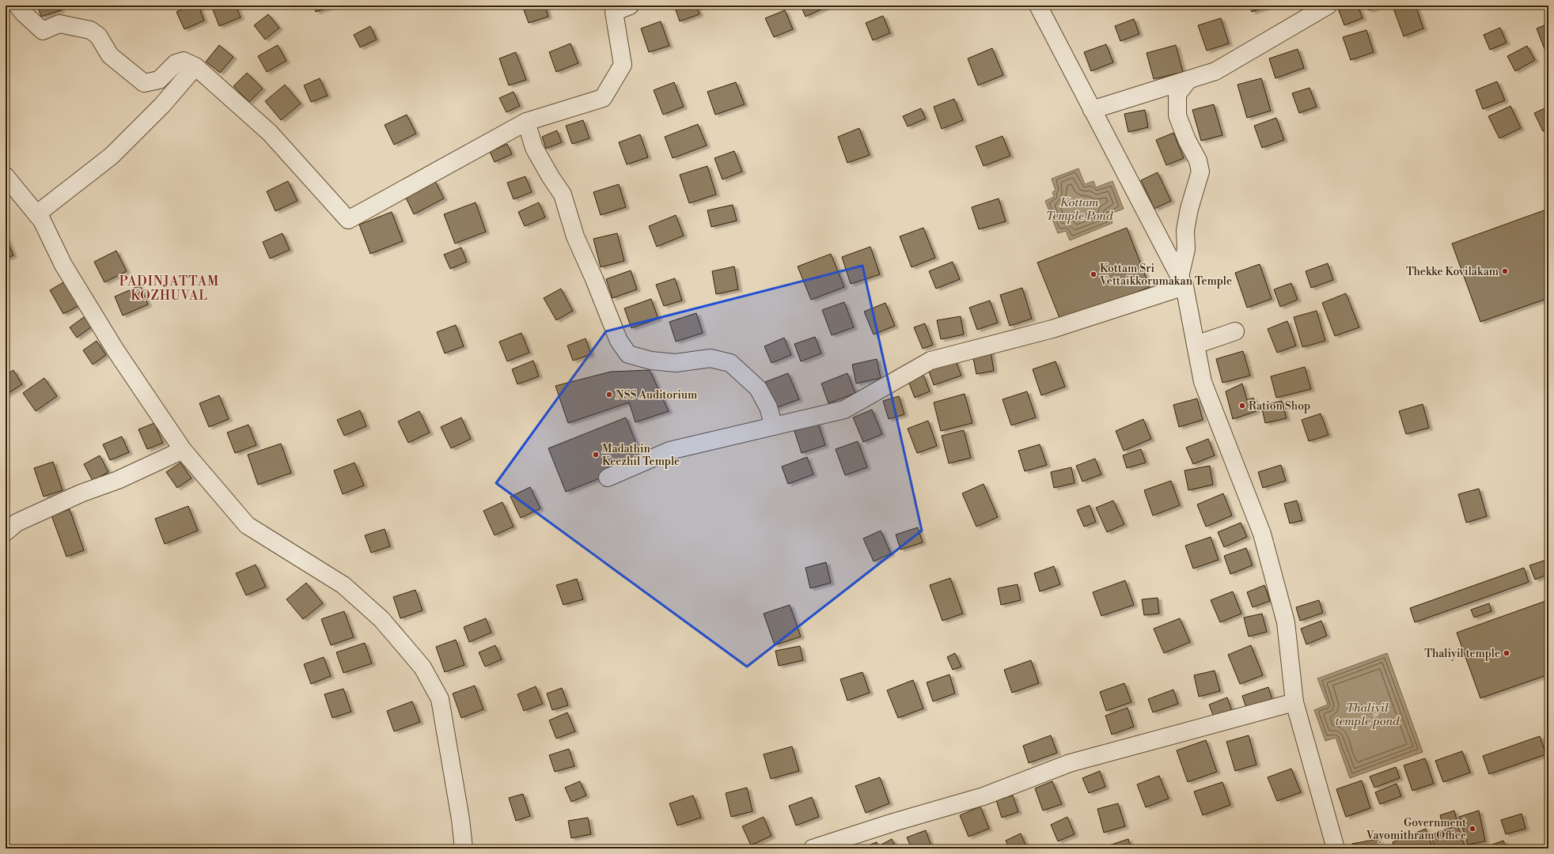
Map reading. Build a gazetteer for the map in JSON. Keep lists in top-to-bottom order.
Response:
{
  "districts": ["PADINJATTAM KOZHUVAL"],
  "water": ["Kottam Temple Pond", "Thaliyil temple pond"],
  "places": [
    "Thekke Kovilakam",
    "Kottam Sri Vettaikkorumakan Temple",
    "NSS Auditorium",
    "Ration Shop",
    "Madathin Keezhil Temple",
    "Thaliyil temple",
    "Government Vayomithram Office"
  ]
}
